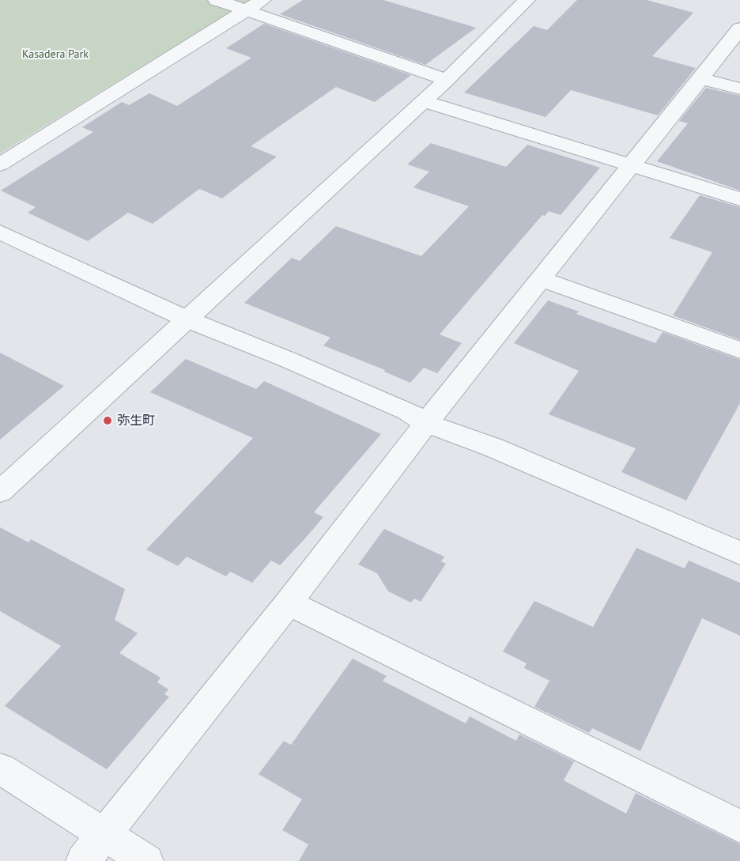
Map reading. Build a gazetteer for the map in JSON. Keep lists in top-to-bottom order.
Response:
{
  "parks": ["Kasadera Park"],
  "places": ["弥生町"]
}
